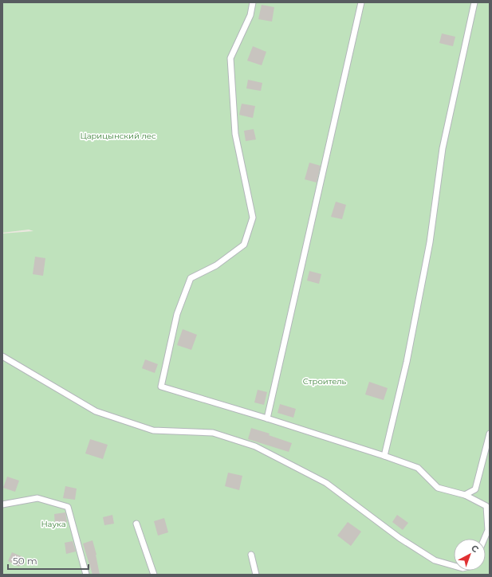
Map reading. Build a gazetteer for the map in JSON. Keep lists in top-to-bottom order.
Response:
{
  "parks": ["Царицынский лес", "Строитель", "Наука"],
  "scale_bar": "50 m",
  "north": "top right"
}
